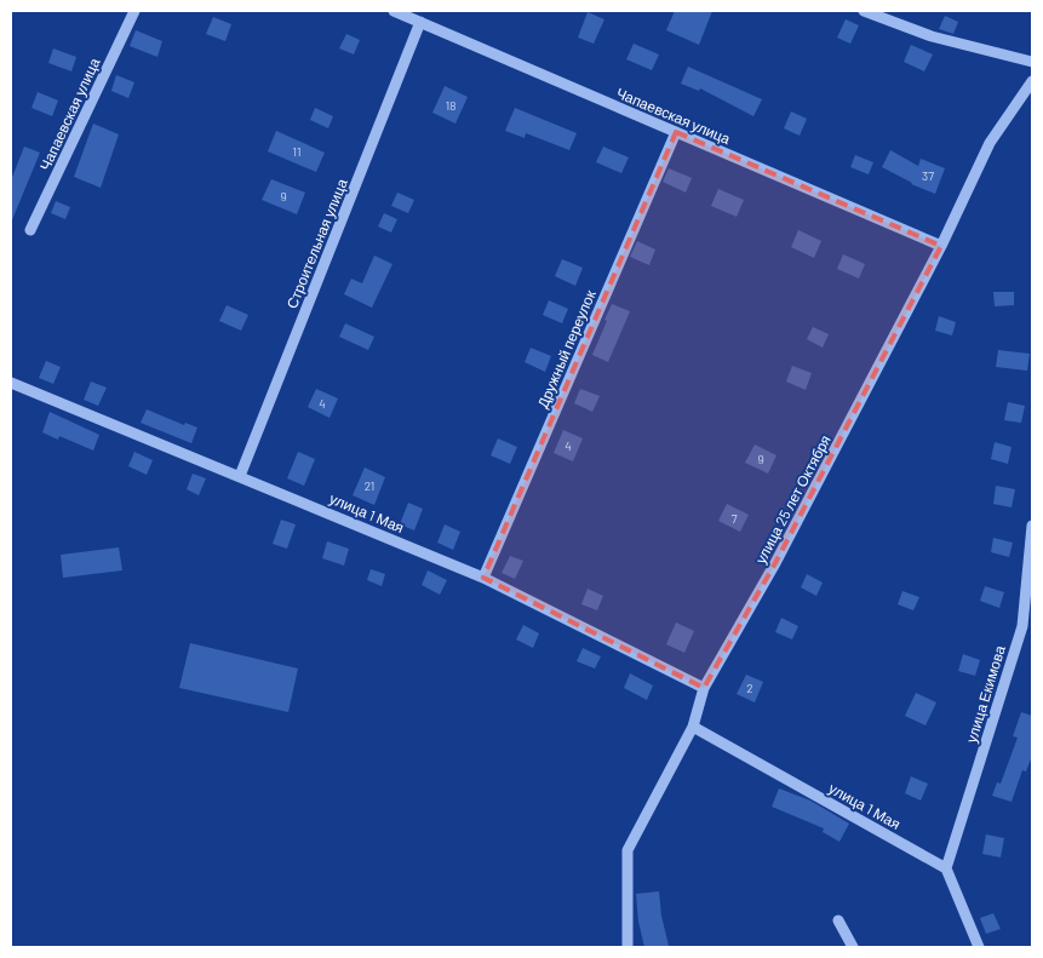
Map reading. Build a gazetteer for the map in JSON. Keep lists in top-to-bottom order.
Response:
{
  "streets": {
    "street": [
      "Чапаевская улица",
      "Строительная улица",
      "Дружный переулок",
      "улица 25 лет Октября",
      "улица 1 Мая",
      "улица Екимова"
    ]
  },
  "crossings": [
    ["Чапаевская улица", "Строительная улица"],
    ["Чапаевская улица", "Дружный переулок"],
    ["Чапаевская улица", "улица 25 лет Октября"],
    ["Строительная улица", "улица 1 Мая"],
    ["Дружный переулок", "улица 1 Мая"],
    ["улица 25 лет Октября", "улица 1 Мая"],
    ["улица 1 Мая", "улица Екимова"]
  ],
  "house_numbers": [
    "18",
    "11",
    "37",
    "9",
    "4",
    "4",
    "9",
    "21",
    "7",
    "2"
  ]
}
